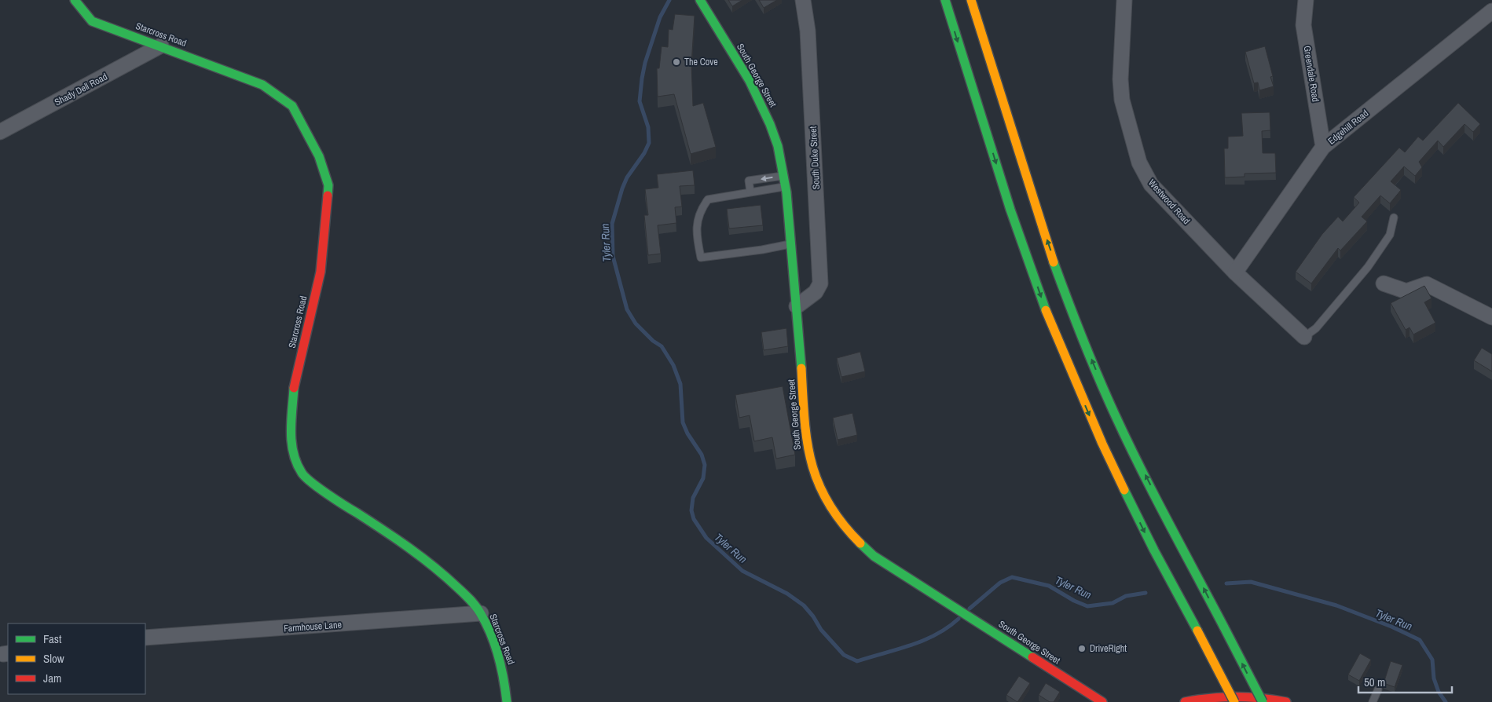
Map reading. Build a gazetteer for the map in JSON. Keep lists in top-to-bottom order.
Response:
{
  "streets": {
    "main road": ["Starcross Road", "South George Street"],
    "street": [
      "Greendale Road",
      "Shady Dell Road",
      "Edgehill Road",
      "South Duke Street",
      "Westwood Road",
      "Farmhouse Lane"
    ]
  },
  "crossings": [
    ["Starcross Road", "Shady Dell Road"],
    ["Starcross Road", "Farmhouse Lane"],
    ["Greendale Road", "Edgehill Road"],
    ["South George Street", "South Duke Street"],
    ["Edgehill Road", "Westwood Road"]
  ],
  "water": ["Tyler Run"],
  "places": ["The Cove", "DriveRight"],
  "legend": ["Fast", "Slow", "Jam"],
  "scale_bar": "50 m"
}
